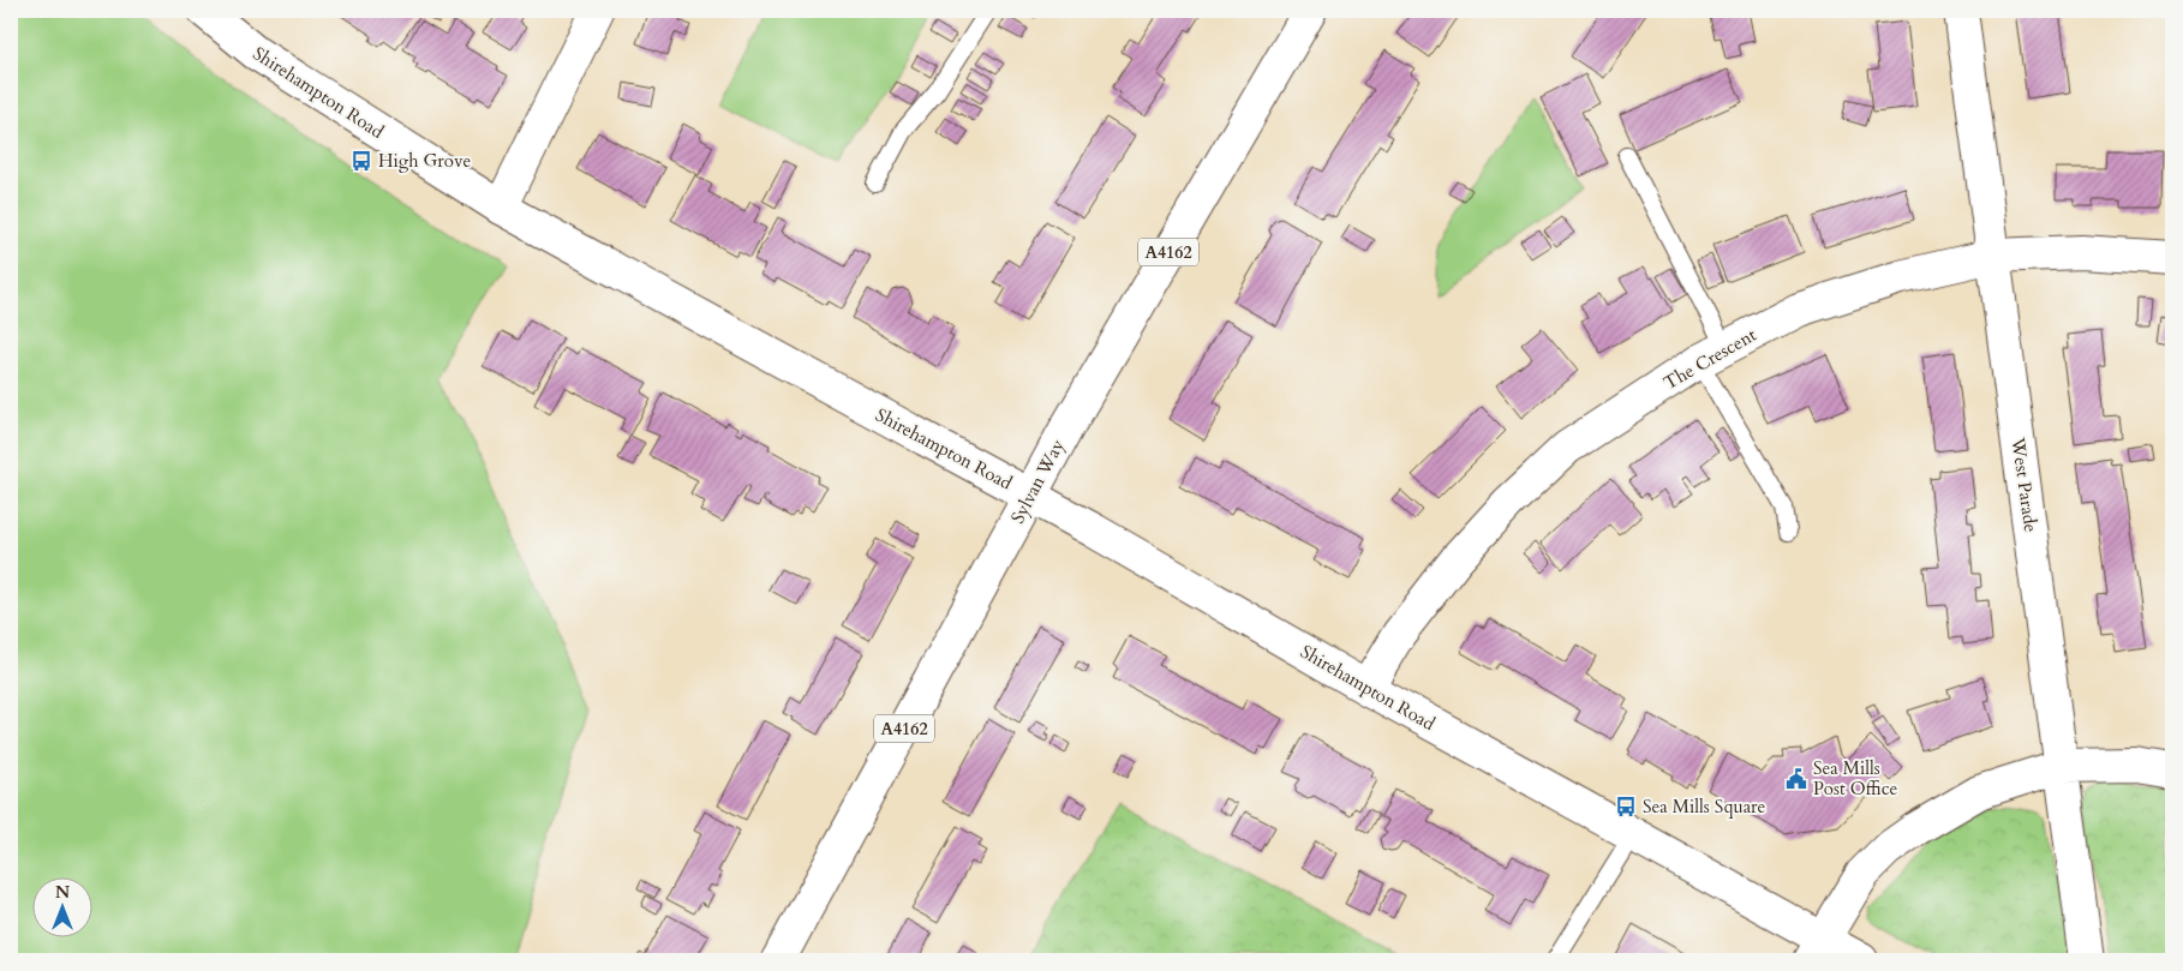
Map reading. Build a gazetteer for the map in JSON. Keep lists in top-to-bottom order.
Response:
{
  "streets": {
    "main road": [
      "Shirehampton Road",
      "A4162",
      "The Crescent",
      "Sylvan Way",
      "West Parade"
    ]
  },
  "crossings": [
    ["Shirehampton Road", "The Crescent"],
    ["Shirehampton Road", "Sylvan Way"],
    ["The Crescent", "West Parade"]
  ],
  "places": {
    "bus stop": ["High Grove", "Sea Mills Square"],
    "public building": ["Sea Mills Post Office"]
  },
  "north": "top"
}
